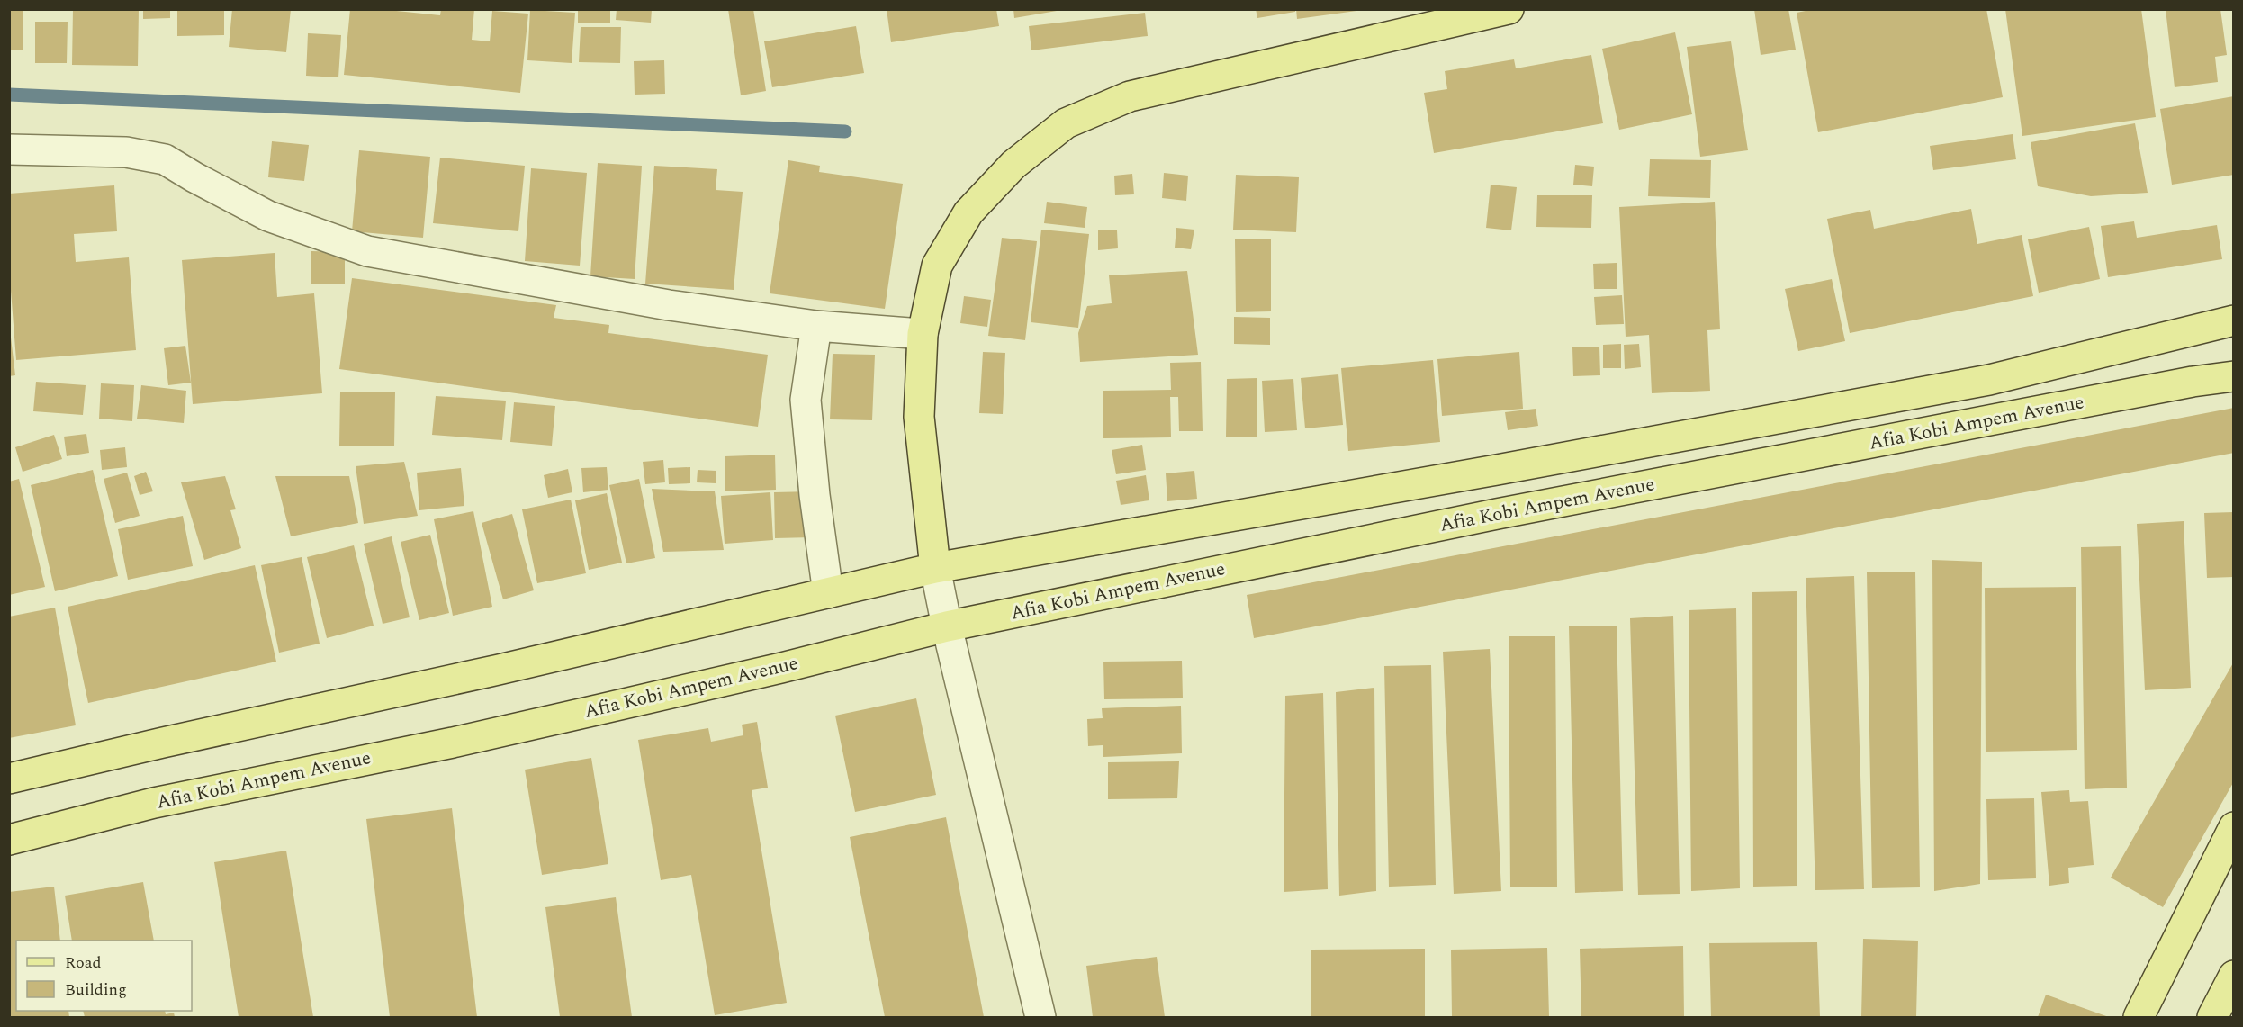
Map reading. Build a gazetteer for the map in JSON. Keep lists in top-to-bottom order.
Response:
{
  "streets": {
    "main road": ["Afia Kobi Ampem Avenue"]
  },
  "legend": ["Road", "Building"]
}
